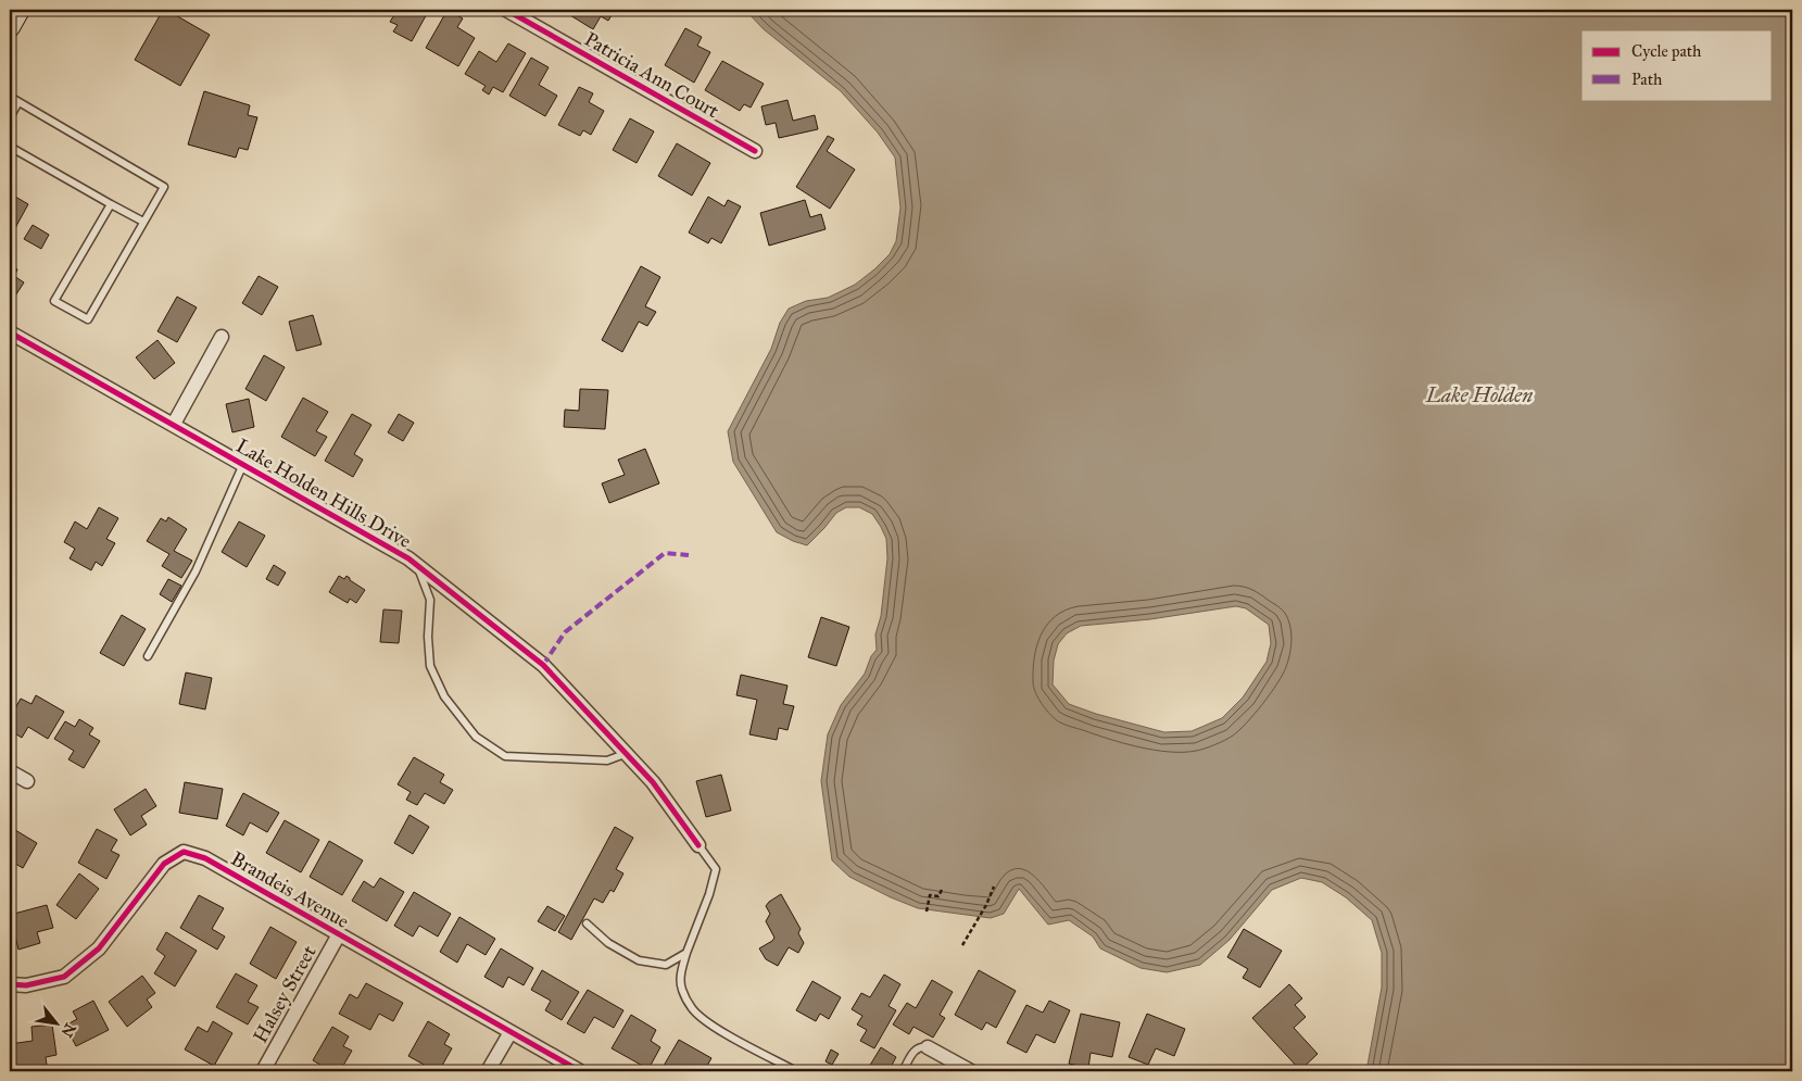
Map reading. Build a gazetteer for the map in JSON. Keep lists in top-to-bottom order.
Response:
{
  "streets": {
    "street": [
      "Patricia Ann Court",
      "Lake Holden Hills Drive",
      "Brandeis Avenue",
      "Halsey Street"
    ]
  },
  "crossings": [
    ["Brandeis Avenue", "Halsey Street"]
  ],
  "water": ["Lake Holden"],
  "legend": ["Cycle path", "Path"],
  "north": "bottom right"
}
